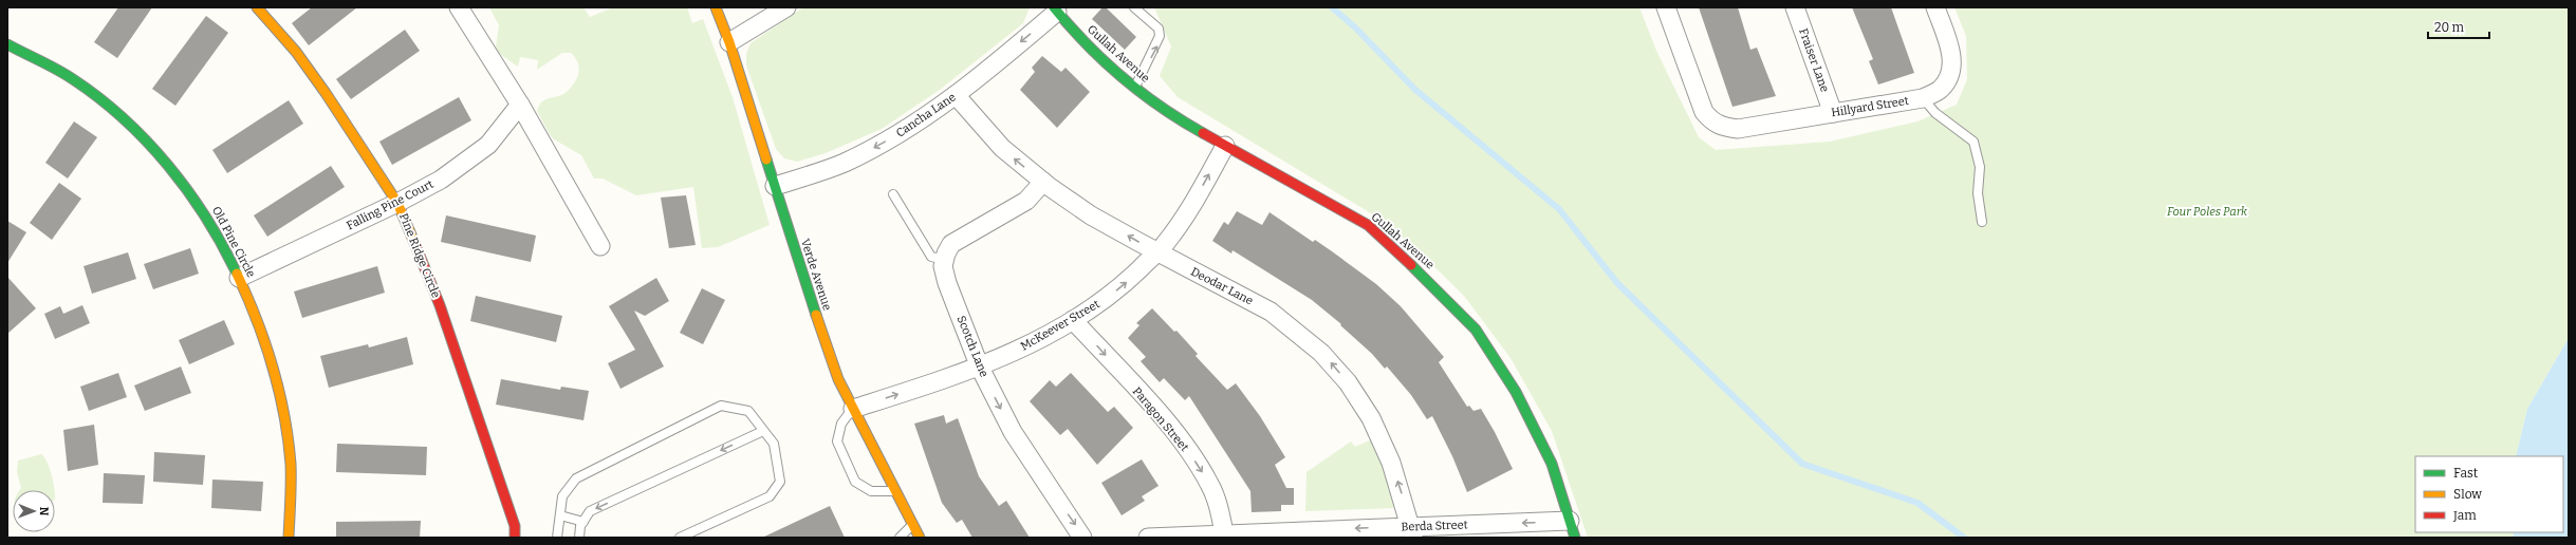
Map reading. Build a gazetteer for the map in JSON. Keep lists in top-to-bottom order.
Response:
{
  "streets": {
    "street": [
      "Gullah Avenue",
      "Fraiser Lane",
      "Hillyard Street",
      "Cancha Lane",
      "Falling Pine Court",
      "Old Pine Circle",
      "Pine Ridge Circle",
      "Verde Avenue",
      "Deodar Lane",
      "McKeever Street",
      "Scotch Lane",
      "Paragon Street",
      "Berda Street"
    ]
  },
  "crossings": [
    ["Gullah Avenue", "Cancha Lane"],
    ["Gullah Avenue", "McKeever Street"],
    ["Gullah Avenue", "Berda Street"],
    ["Fraiser Lane", "Hillyard Street"],
    ["Cancha Lane", "Verde Avenue"],
    ["Cancha Lane", "Deodar Lane"],
    ["Falling Pine Court", "Old Pine Circle"],
    ["Falling Pine Court", "Pine Ridge Circle"],
    ["Verde Avenue", "McKeever Street"],
    ["Deodar Lane", "McKeever Street"],
    ["Deodar Lane", "Berda Street"],
    ["McKeever Street", "Scotch Lane"],
    ["McKeever Street", "Paragon Street"],
    ["Paragon Street", "Berda Street"]
  ],
  "one_way": [
    "Deodar Lane",
    "McKeever Street",
    "Scotch Lane",
    "Paragon Street",
    "Berda Street"
  ],
  "parks": ["Four Poles Park"],
  "legend": ["Fast", "Slow", "Jam"],
  "scale_bar": "20 m",
  "north": "right"
}
